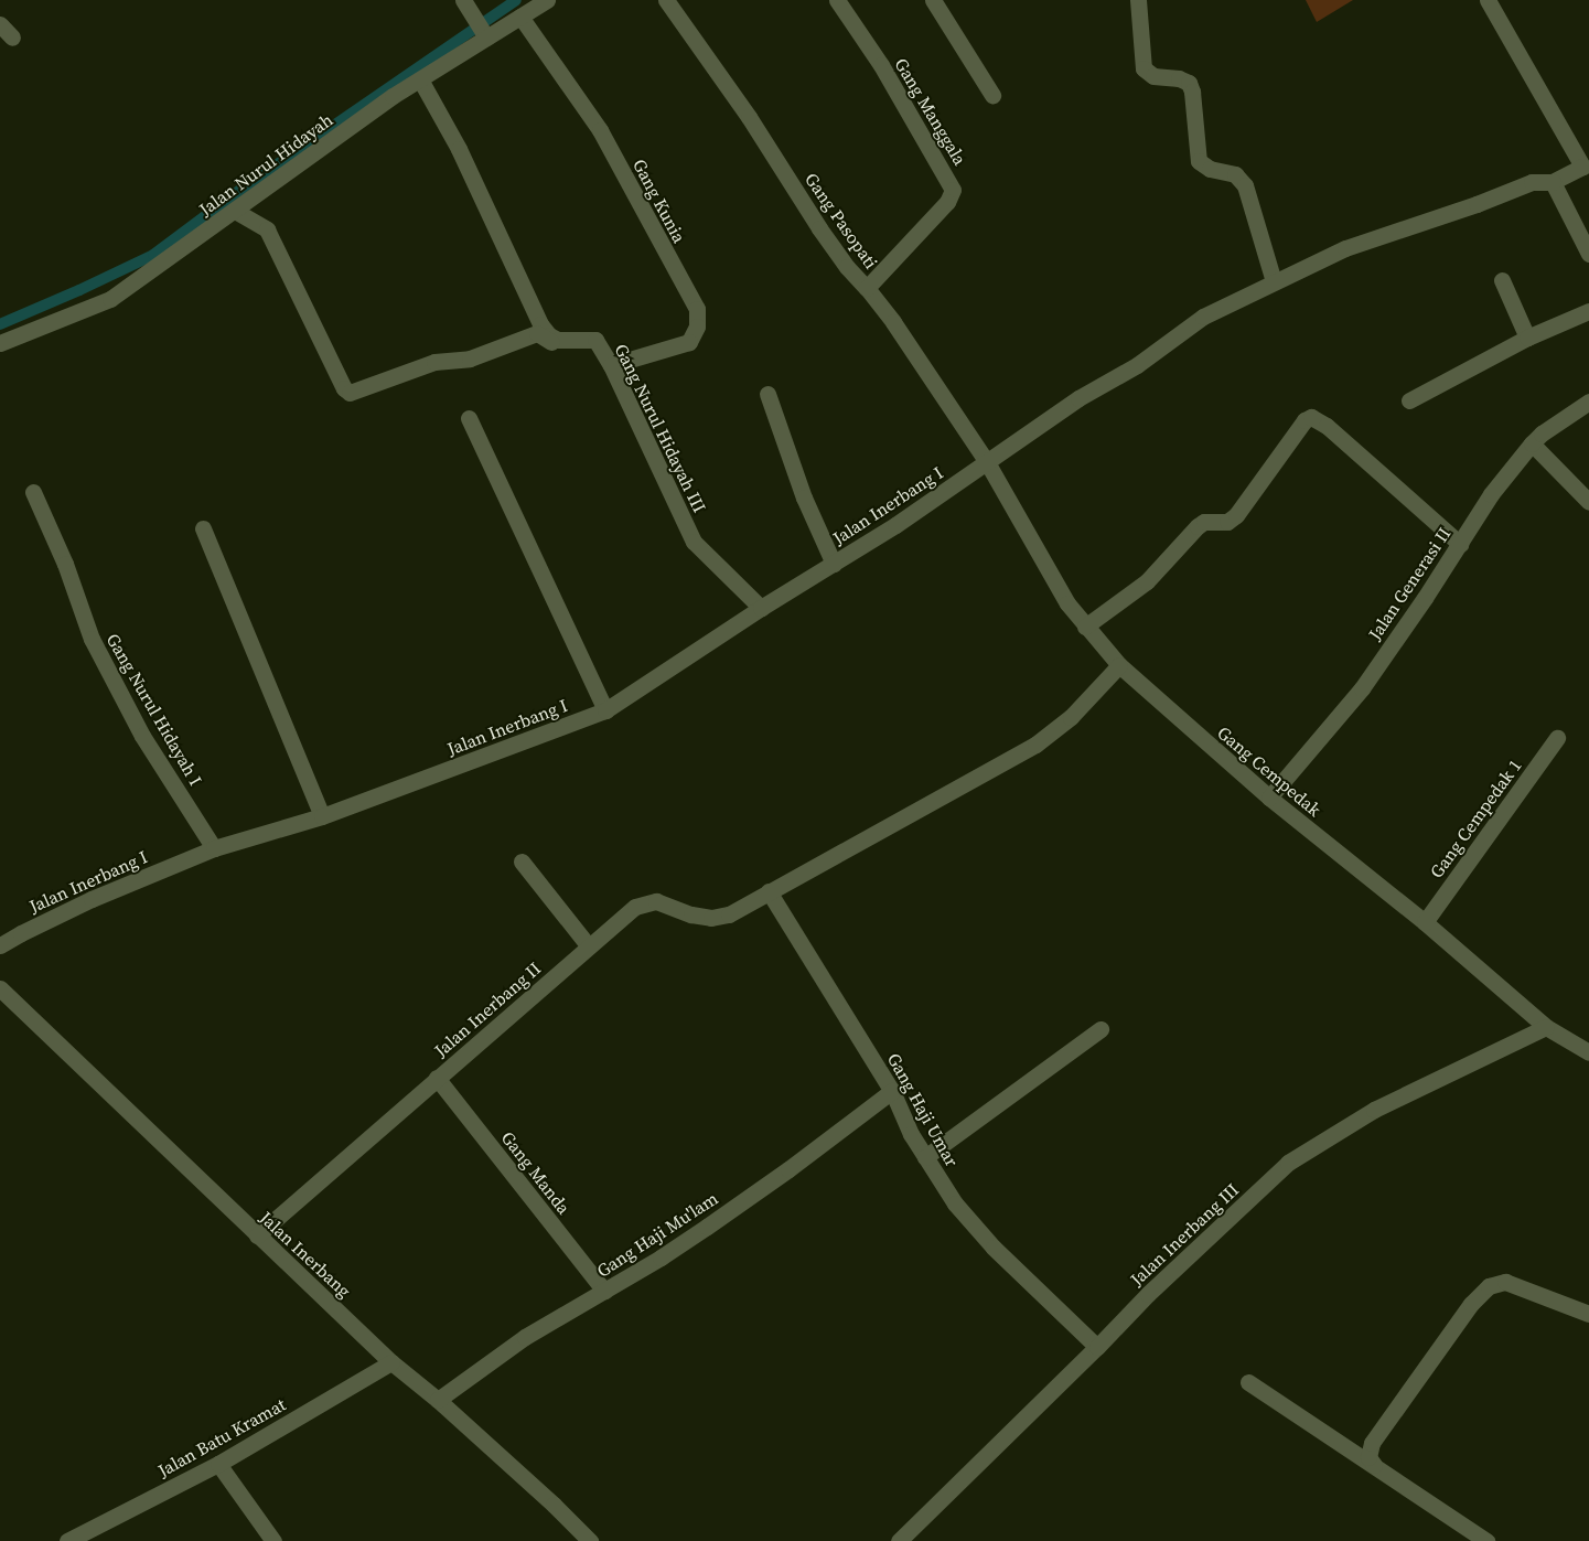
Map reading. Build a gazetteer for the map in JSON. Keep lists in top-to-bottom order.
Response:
{
  "streets": {
    "street": [
      "Gang Manggala",
      "Jalan Nurul Hidayah",
      "Gang Kunia",
      "Gang Pasopati",
      "Gang Nurul Hidayah III",
      "Jalan Inerbang I",
      "Jalan Generasi II",
      "Gang Nurul Hidayah I",
      "Gang Cempedak",
      "Gang Cempedak 1",
      "Jalan Inerbang II",
      "Gang Haji Umar",
      "Gang Manda",
      "Gang Haji Mu'lam",
      "Jalan Inerbang III",
      "Jalan Inerbang",
      "Jalan Batu Kramat"
    ]
  },
  "crossings": [
    ["Gang Manggala", "Gang Pasopati"],
    ["Jalan Nurul Hidayah", "Gang Kunia"],
    ["Gang Kunia", "Gang Nurul Hidayah III"],
    ["Gang Pasopati", "Jalan Inerbang I"],
    ["Gang Pasopati", "Gang Cempedak"],
    ["Gang Nurul Hidayah III", "Jalan Inerbang I"],
    ["Jalan Inerbang I", "Gang Nurul Hidayah I"],
    ["Jalan Inerbang I", "Gang Cempedak"],
    ["Jalan Generasi II", "Gang Cempedak"],
    ["Gang Cempedak", "Gang Cempedak 1"],
    ["Gang Cempedak", "Jalan Inerbang II"],
    ["Gang Cempedak", "Jalan Inerbang III"],
    ["Jalan Inerbang II", "Gang Haji Umar"],
    ["Jalan Inerbang II", "Gang Manda"],
    ["Jalan Inerbang II", "Jalan Inerbang"],
    ["Gang Haji Umar", "Gang Haji Mu'lam"],
    ["Gang Haji Umar", "Jalan Inerbang III"],
    ["Gang Manda", "Gang Haji Mu'lam"],
    ["Gang Haji Mu'lam", "Jalan Inerbang"],
    ["Jalan Inerbang", "Jalan Batu Kramat"]
  ]
}
